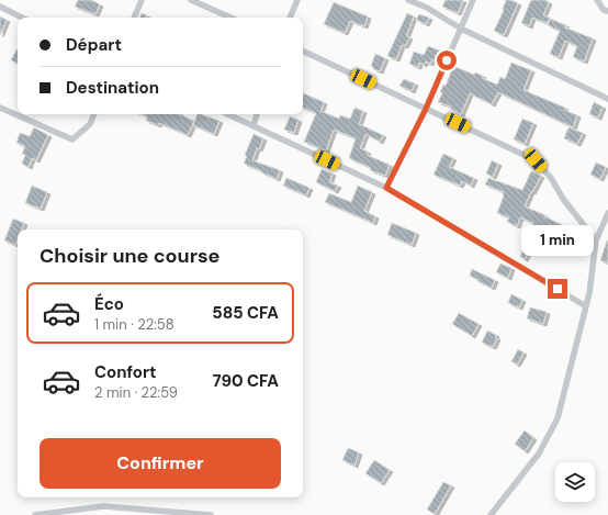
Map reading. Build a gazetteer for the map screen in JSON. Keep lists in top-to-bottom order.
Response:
{
  "page": {
    "banner": ["Départ", "Destination"],
    "bubble": "1 min",
    "heading": "Choisir une course",
    "list": [
      {
        "name": "Éco",
        "note": "1 min · 22:58",
        "value": "585 CFA"
      },
      {
        "name": "Confort",
        "note": "2 min · 22:59",
        "value": "790 CFA"
      }
    ],
    "buttons": "Confirmer"
  }
}
